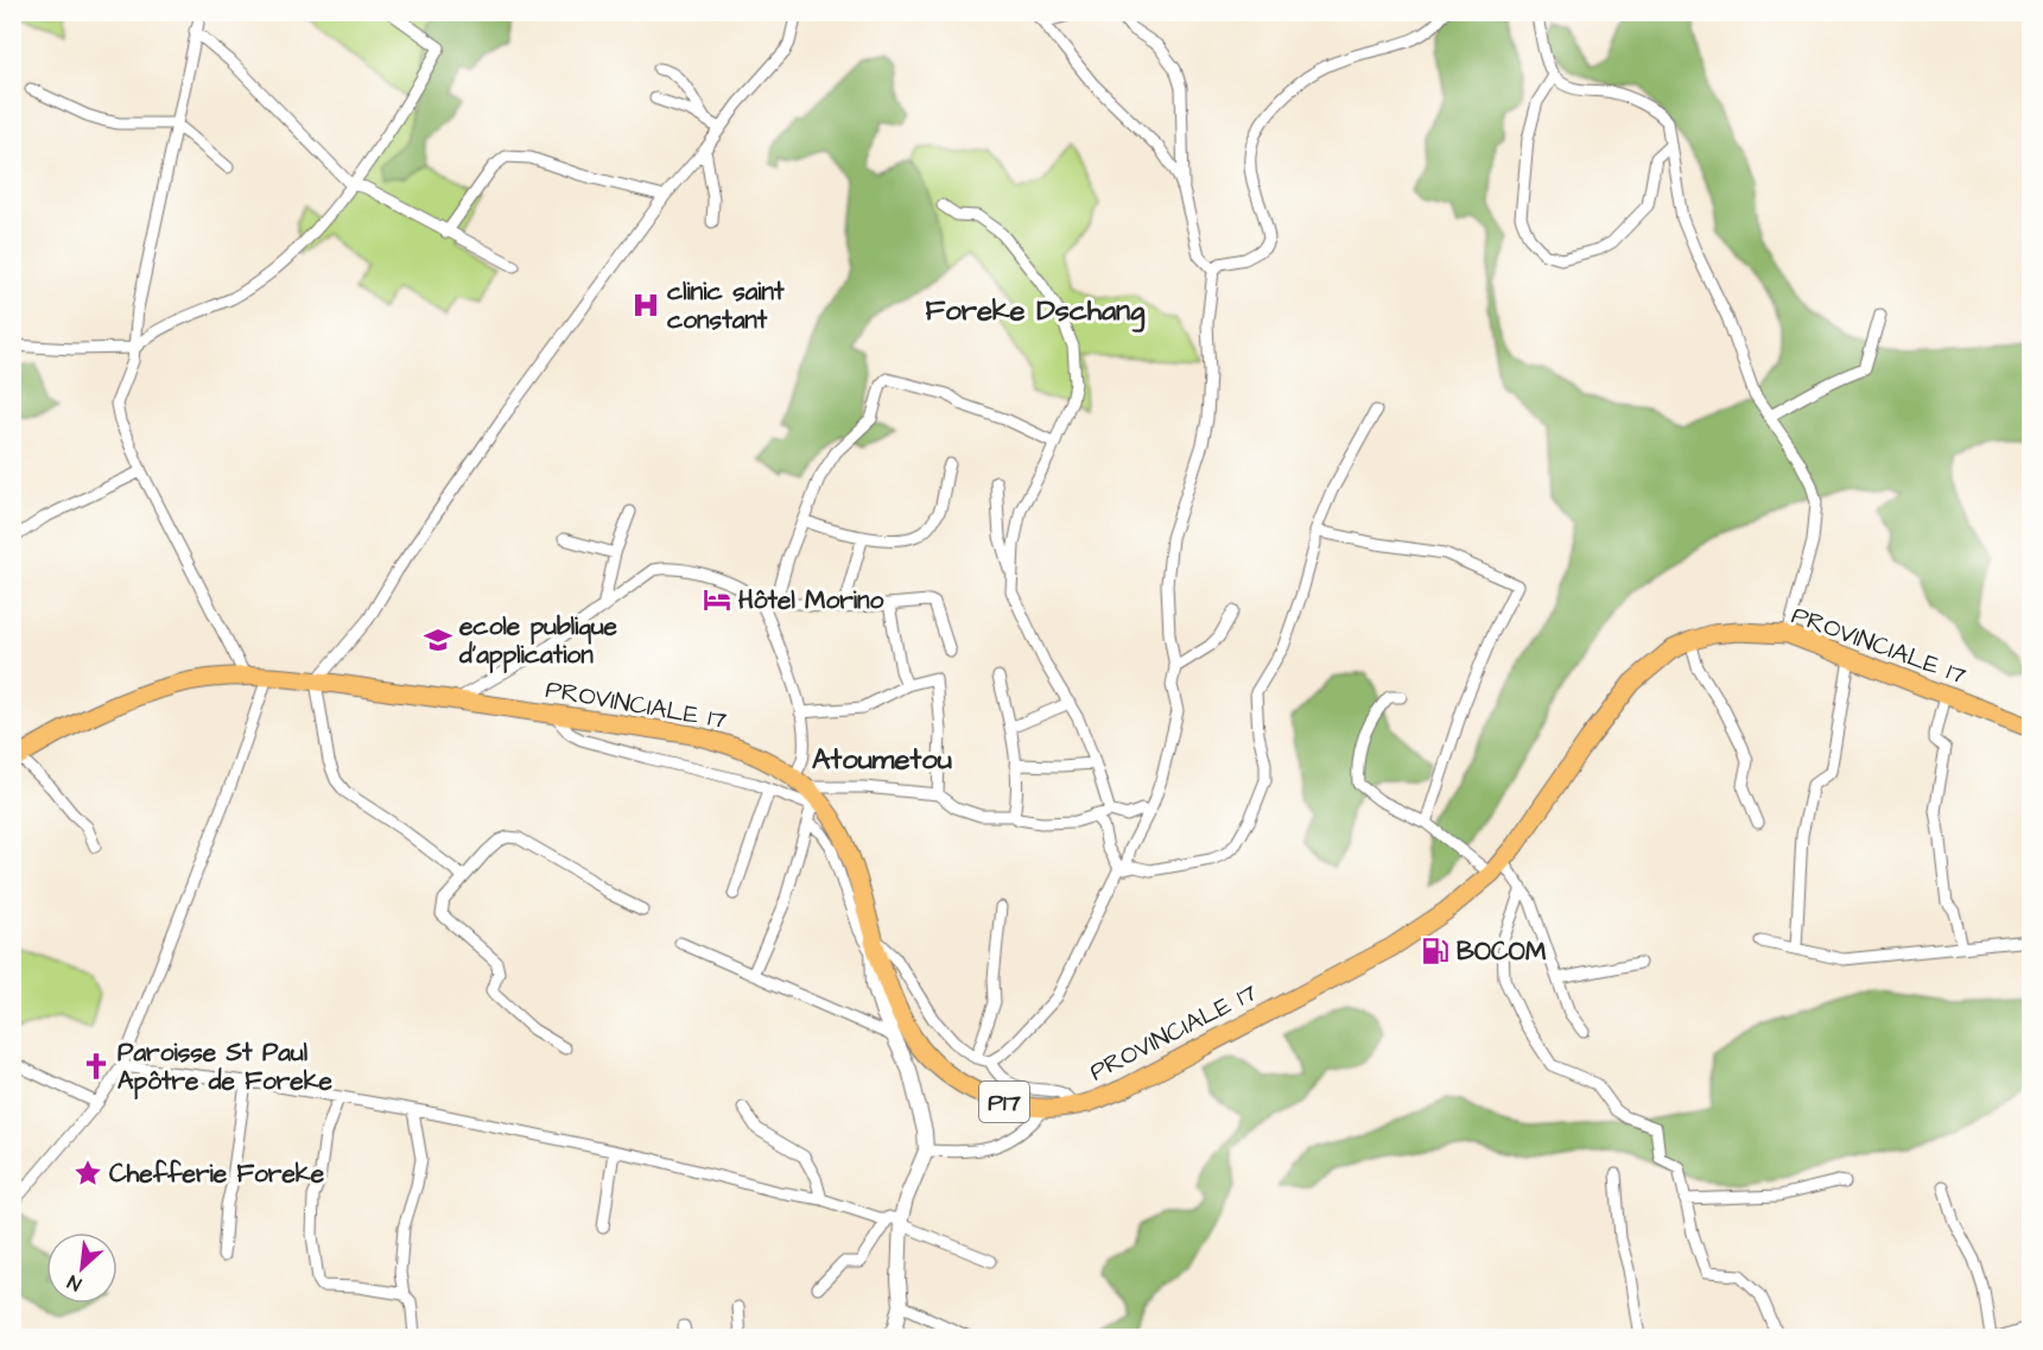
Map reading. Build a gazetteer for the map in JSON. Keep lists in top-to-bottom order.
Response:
{
  "streets": {
    "main road": ["PROVINCIALE 17", "P17"]
  },
  "districts": ["Foreke Dschang", "Atoumetou"],
  "places": {
    "hospital": ["clinic saint constant"],
    "hotel": ["Hôtel Morino"],
    "school or university": ["ecole publique d'application"],
    "fuel station": ["BOCOM"],
    "church": ["Paroisse St Paul Apôtre de Foreke"],
    "place": ["Chefferie Foreke"]
  },
  "north": "bottom left"
}
